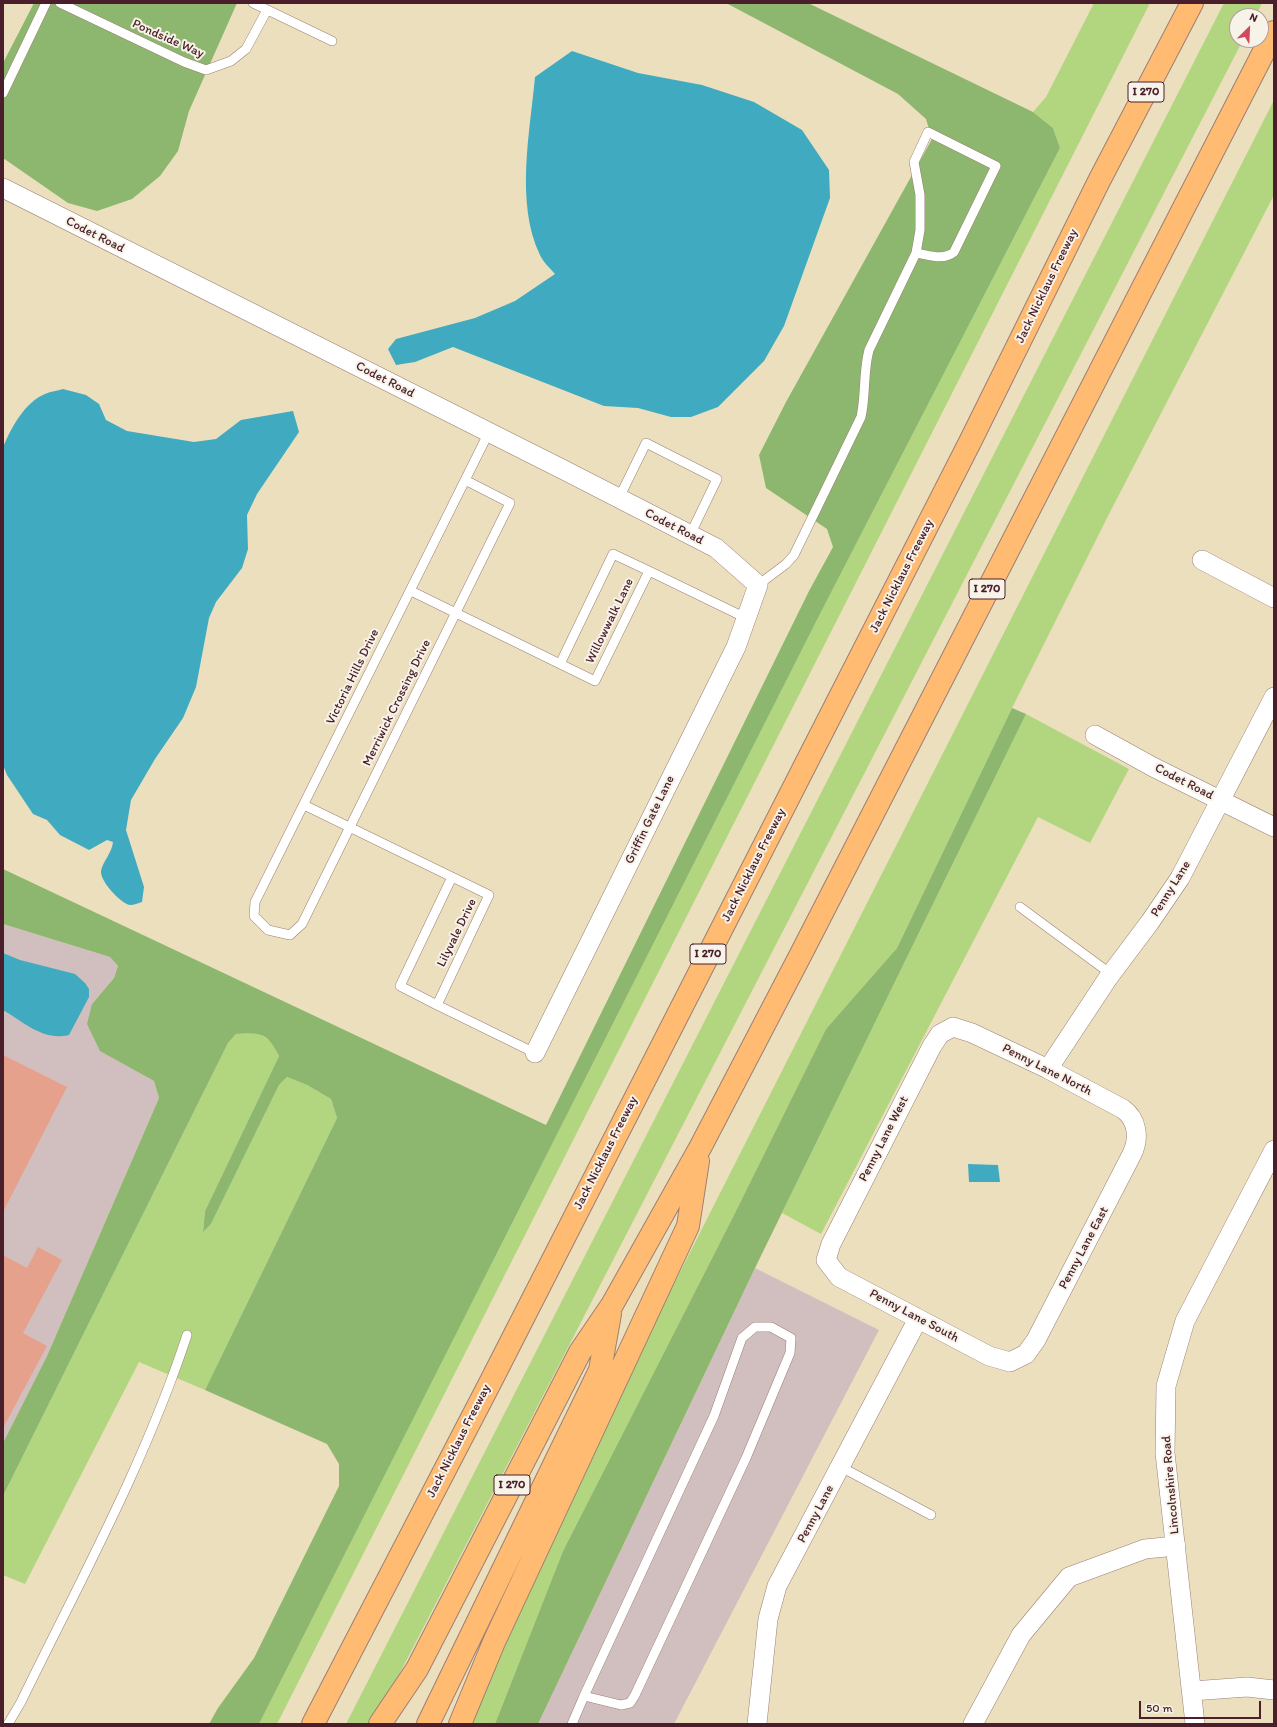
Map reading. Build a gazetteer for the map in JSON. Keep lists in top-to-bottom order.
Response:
{
  "streets": {
    "highway": ["I 270", "Jack Nicklaus Freeway"],
    "street": [
      "Codet Road",
      "Griffin Gate Lane",
      "Penny Lane",
      "Penny Lane North",
      "Penny Lane West",
      "Penny Lane East",
      "Penny Lane South",
      "Lincolnshire Road"
    ],
    "lane": [
      "Pondside Way",
      "Willowwalk Lane",
      "Victoria Hills Drive",
      "Merriwick Crossing Drive",
      "Lilyvale Drive"
    ]
  },
  "crossings": [
    ["Codet Road", "Victoria Hills Drive"],
    ["Codet Road", "Griffin Gate Lane"],
    ["Codet Road", "Penny Lane"],
    ["Willowwalk Lane", "Victoria Hills Drive"],
    ["Willowwalk Lane", "Merriwick Crossing Drive"],
    ["Willowwalk Lane", "Griffin Gate Lane"],
    ["Victoria Hills Drive", "Merriwick Crossing Drive"],
    ["Victoria Hills Drive", "Lilyvale Drive"],
    ["Merriwick Crossing Drive", "Lilyvale Drive"],
    ["Penny Lane", "Penny Lane North"],
    ["Penny Lane", "Penny Lane South"],
    ["Penny Lane North", "Penny Lane West"],
    ["Penny Lane North", "Penny Lane East"],
    ["Penny Lane West", "Penny Lane South"],
    ["Penny Lane East", "Penny Lane South"]
  ],
  "scale_bar": "50 m",
  "north": "top right"
}
